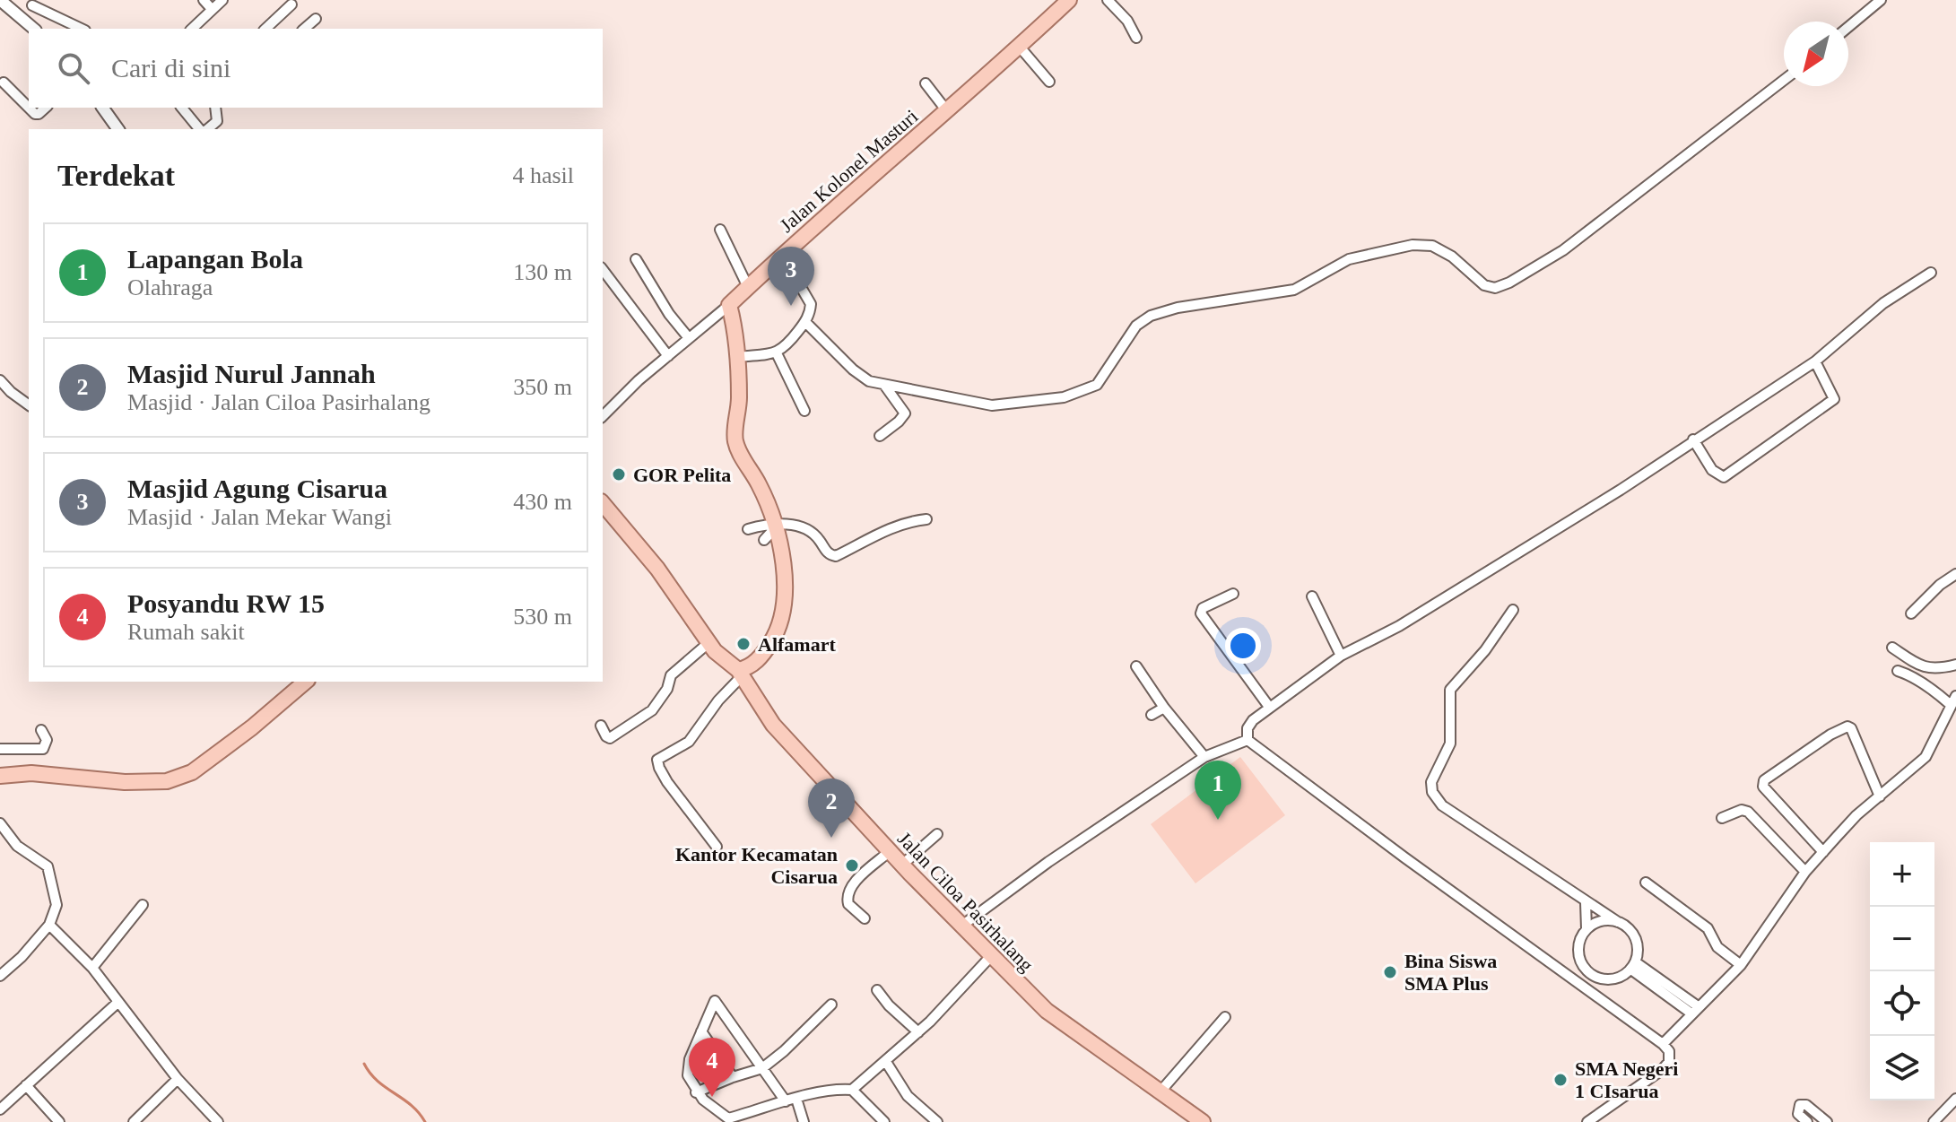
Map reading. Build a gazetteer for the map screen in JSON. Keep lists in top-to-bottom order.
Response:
{
  "streets": {
    "main road": ["Jalan Kolonel Masturi", "Jalan Ciloa Pasirhalang"]
  },
  "places": [
    "GOR Pelita",
    "Alfamart",
    "Kantor Kecamatan Cisarua",
    "Bina Siswa SMA Plus",
    "SMA Negeri 1 CIsarua"
  ],
  "north": "bottom left",
  "page": {
    "search": "Cari di sini",
    "heading": ["Terdekat", "4 hasil"],
    "list": [
      {
        "mark": "1",
        "name": "Lapangan Bola",
        "note": "Olahraga",
        "value": "130 m"
      },
      {
        "mark": "2",
        "name": "Masjid Nurul Jannah",
        "note": "Masjid · Jalan Ciloa Pasirhalang",
        "value": "350 m"
      },
      {
        "mark": "3",
        "name": "Masjid Agung Cisarua",
        "note": "Masjid · Jalan Mekar Wangi",
        "value": "430 m"
      },
      {
        "mark": "4",
        "name": "Posyandu RW 15",
        "note": "Rumah sakit",
        "value": "530 m"
      }
    ],
    "pins": [
      "3",
      "1",
      "2",
      "4"
    ],
    "map_buttons": ["+", "−"]
  }
}
